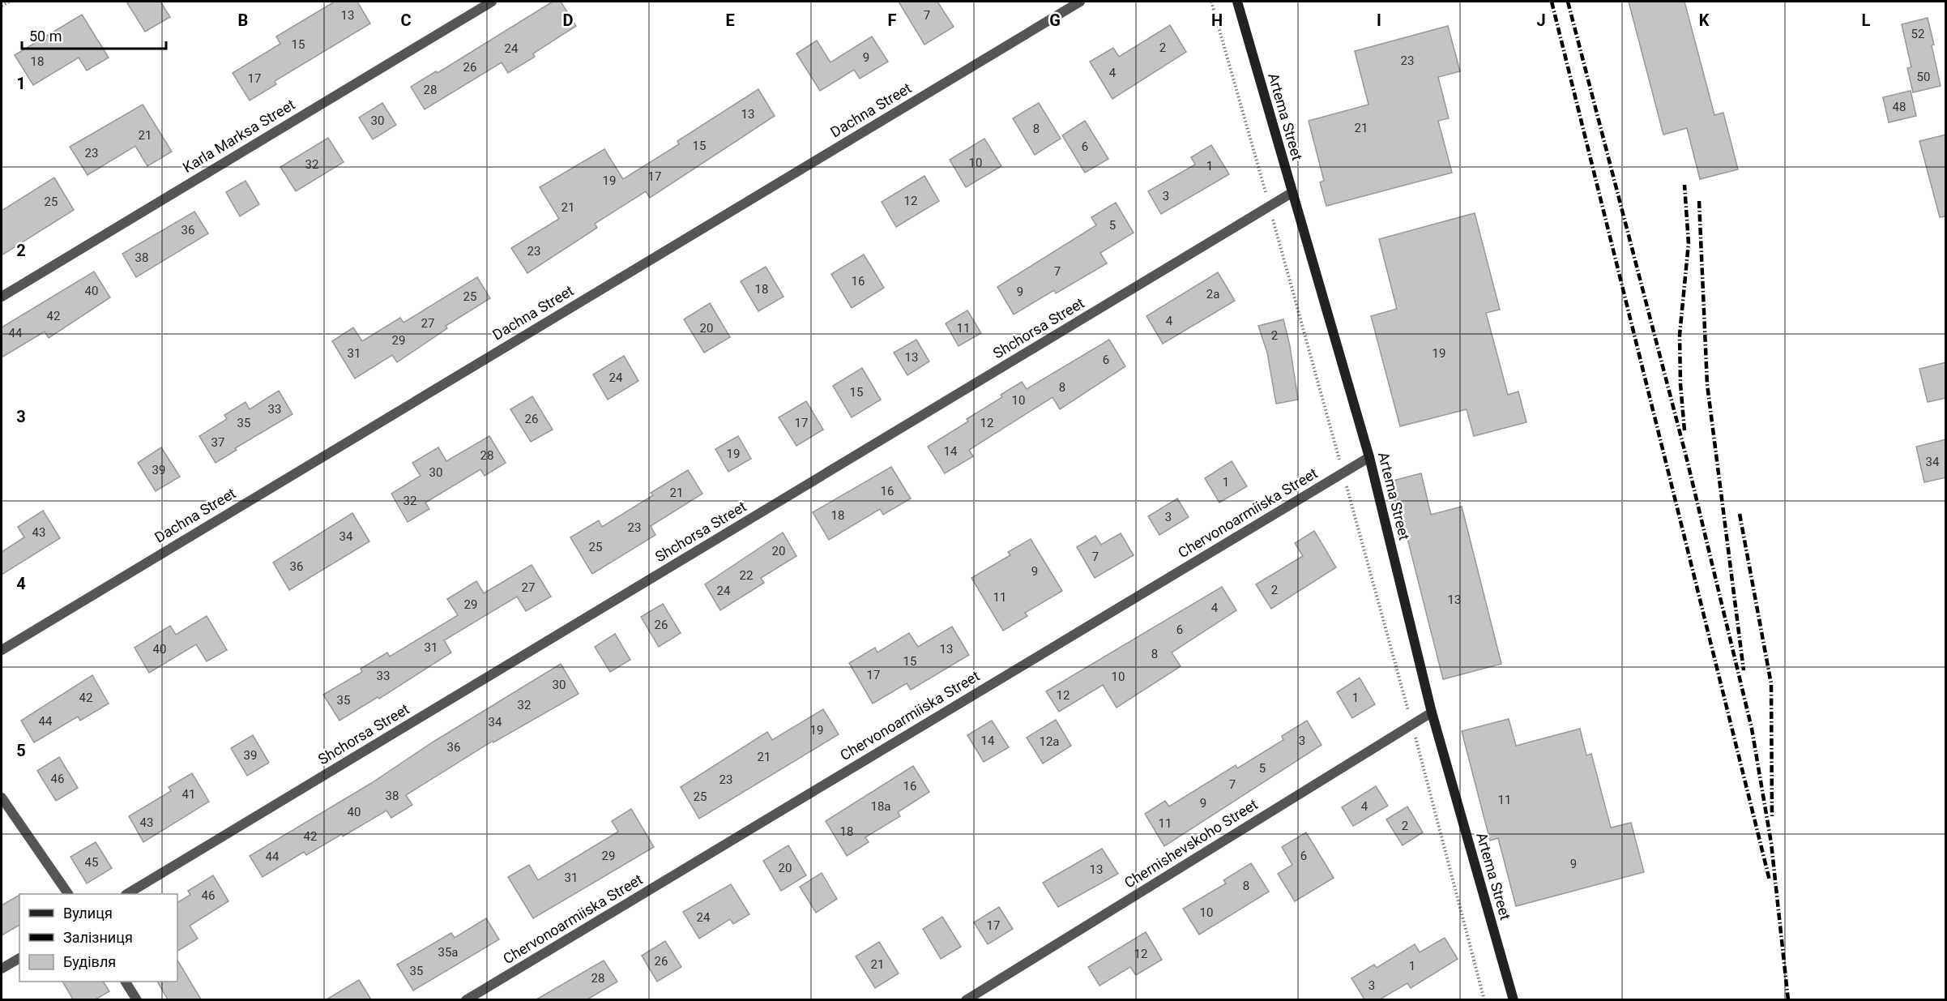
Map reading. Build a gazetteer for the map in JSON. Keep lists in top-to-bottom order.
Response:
{
  "streets": {
    "main road": ["Artema Street"],
    "street": [
      "Dachna Street",
      "Karla Marksa Street",
      "Shchorsa Street",
      "Chervonoarmiiska Street",
      "Chernishevskoho Street"
    ]
  },
  "crossings": [
    ["Artema Street", "Shchorsa Street"],
    ["Artema Street", "Chervonoarmiiska Street"],
    ["Artema Street", "Chernishevskoho Street"]
  ],
  "house_numbers": [
    "13",
    "7",
    "52",
    "15",
    "2",
    "24",
    "9",
    "23",
    "18",
    "26",
    "4",
    "50",
    "17",
    "28",
    "48",
    "13",
    "30",
    "21",
    "8",
    "21",
    "15",
    "6",
    "23",
    "10",
    "32",
    "1",
    "17",
    "19",
    "3",
    "12",
    "25",
    "21",
    "5",
    "36",
    "23",
    "38",
    "7",
    "16",
    "18",
    "40",
    "9",
    "2а",
    "25",
    "42",
    "4",
    "27",
    "20",
    "11",
    "44",
    "2",
    "29",
    "31",
    "19",
    "13",
    "6",
    "24",
    "8",
    "15",
    "10",
    "33",
    "26",
    "35",
    "17",
    "12",
    "37",
    "14",
    "19",
    "28",
    "34",
    "39",
    "30",
    "1",
    "16",
    "21",
    "32",
    "18",
    "3",
    "23",
    "43",
    "34",
    "25",
    "20",
    "7",
    "36",
    "9",
    "22",
    "27",
    "2",
    "24",
    "11",
    "13",
    "29",
    "4",
    "26",
    "6",
    "31",
    "40",
    "13",
    "8",
    "15",
    "17",
    "33",
    "10",
    "30",
    "12",
    "42",
    "1",
    "35",
    "32",
    "44",
    "34",
    "19",
    "14",
    "3",
    "12а",
    "36",
    "39",
    "21",
    "5",
    "46",
    "23",
    "7",
    "16",
    "41",
    "38",
    "25",
    "11",
    "9",
    "18а",
    "4",
    "40",
    "43",
    "11",
    "2",
    "18",
    "42",
    "29",
    "6",
    "44",
    "45",
    "9",
    "20",
    "13",
    "31",
    "8",
    "46",
    "10",
    "24",
    "17",
    "35а",
    "12",
    "26",
    "21",
    "1",
    "35",
    "28",
    "3"
  ],
  "legend": ["Вулиця", "Залізниця", "Будівля"],
  "scale_bar": "50 m",
  "grid": {
    "columns": [
      "B",
      "C",
      "D",
      "E",
      "F",
      "G",
      "H",
      "I",
      "J",
      "K",
      "L"
    ],
    "rows": [
      "1",
      "2",
      "3",
      "4",
      "5"
    ]
  }
}
